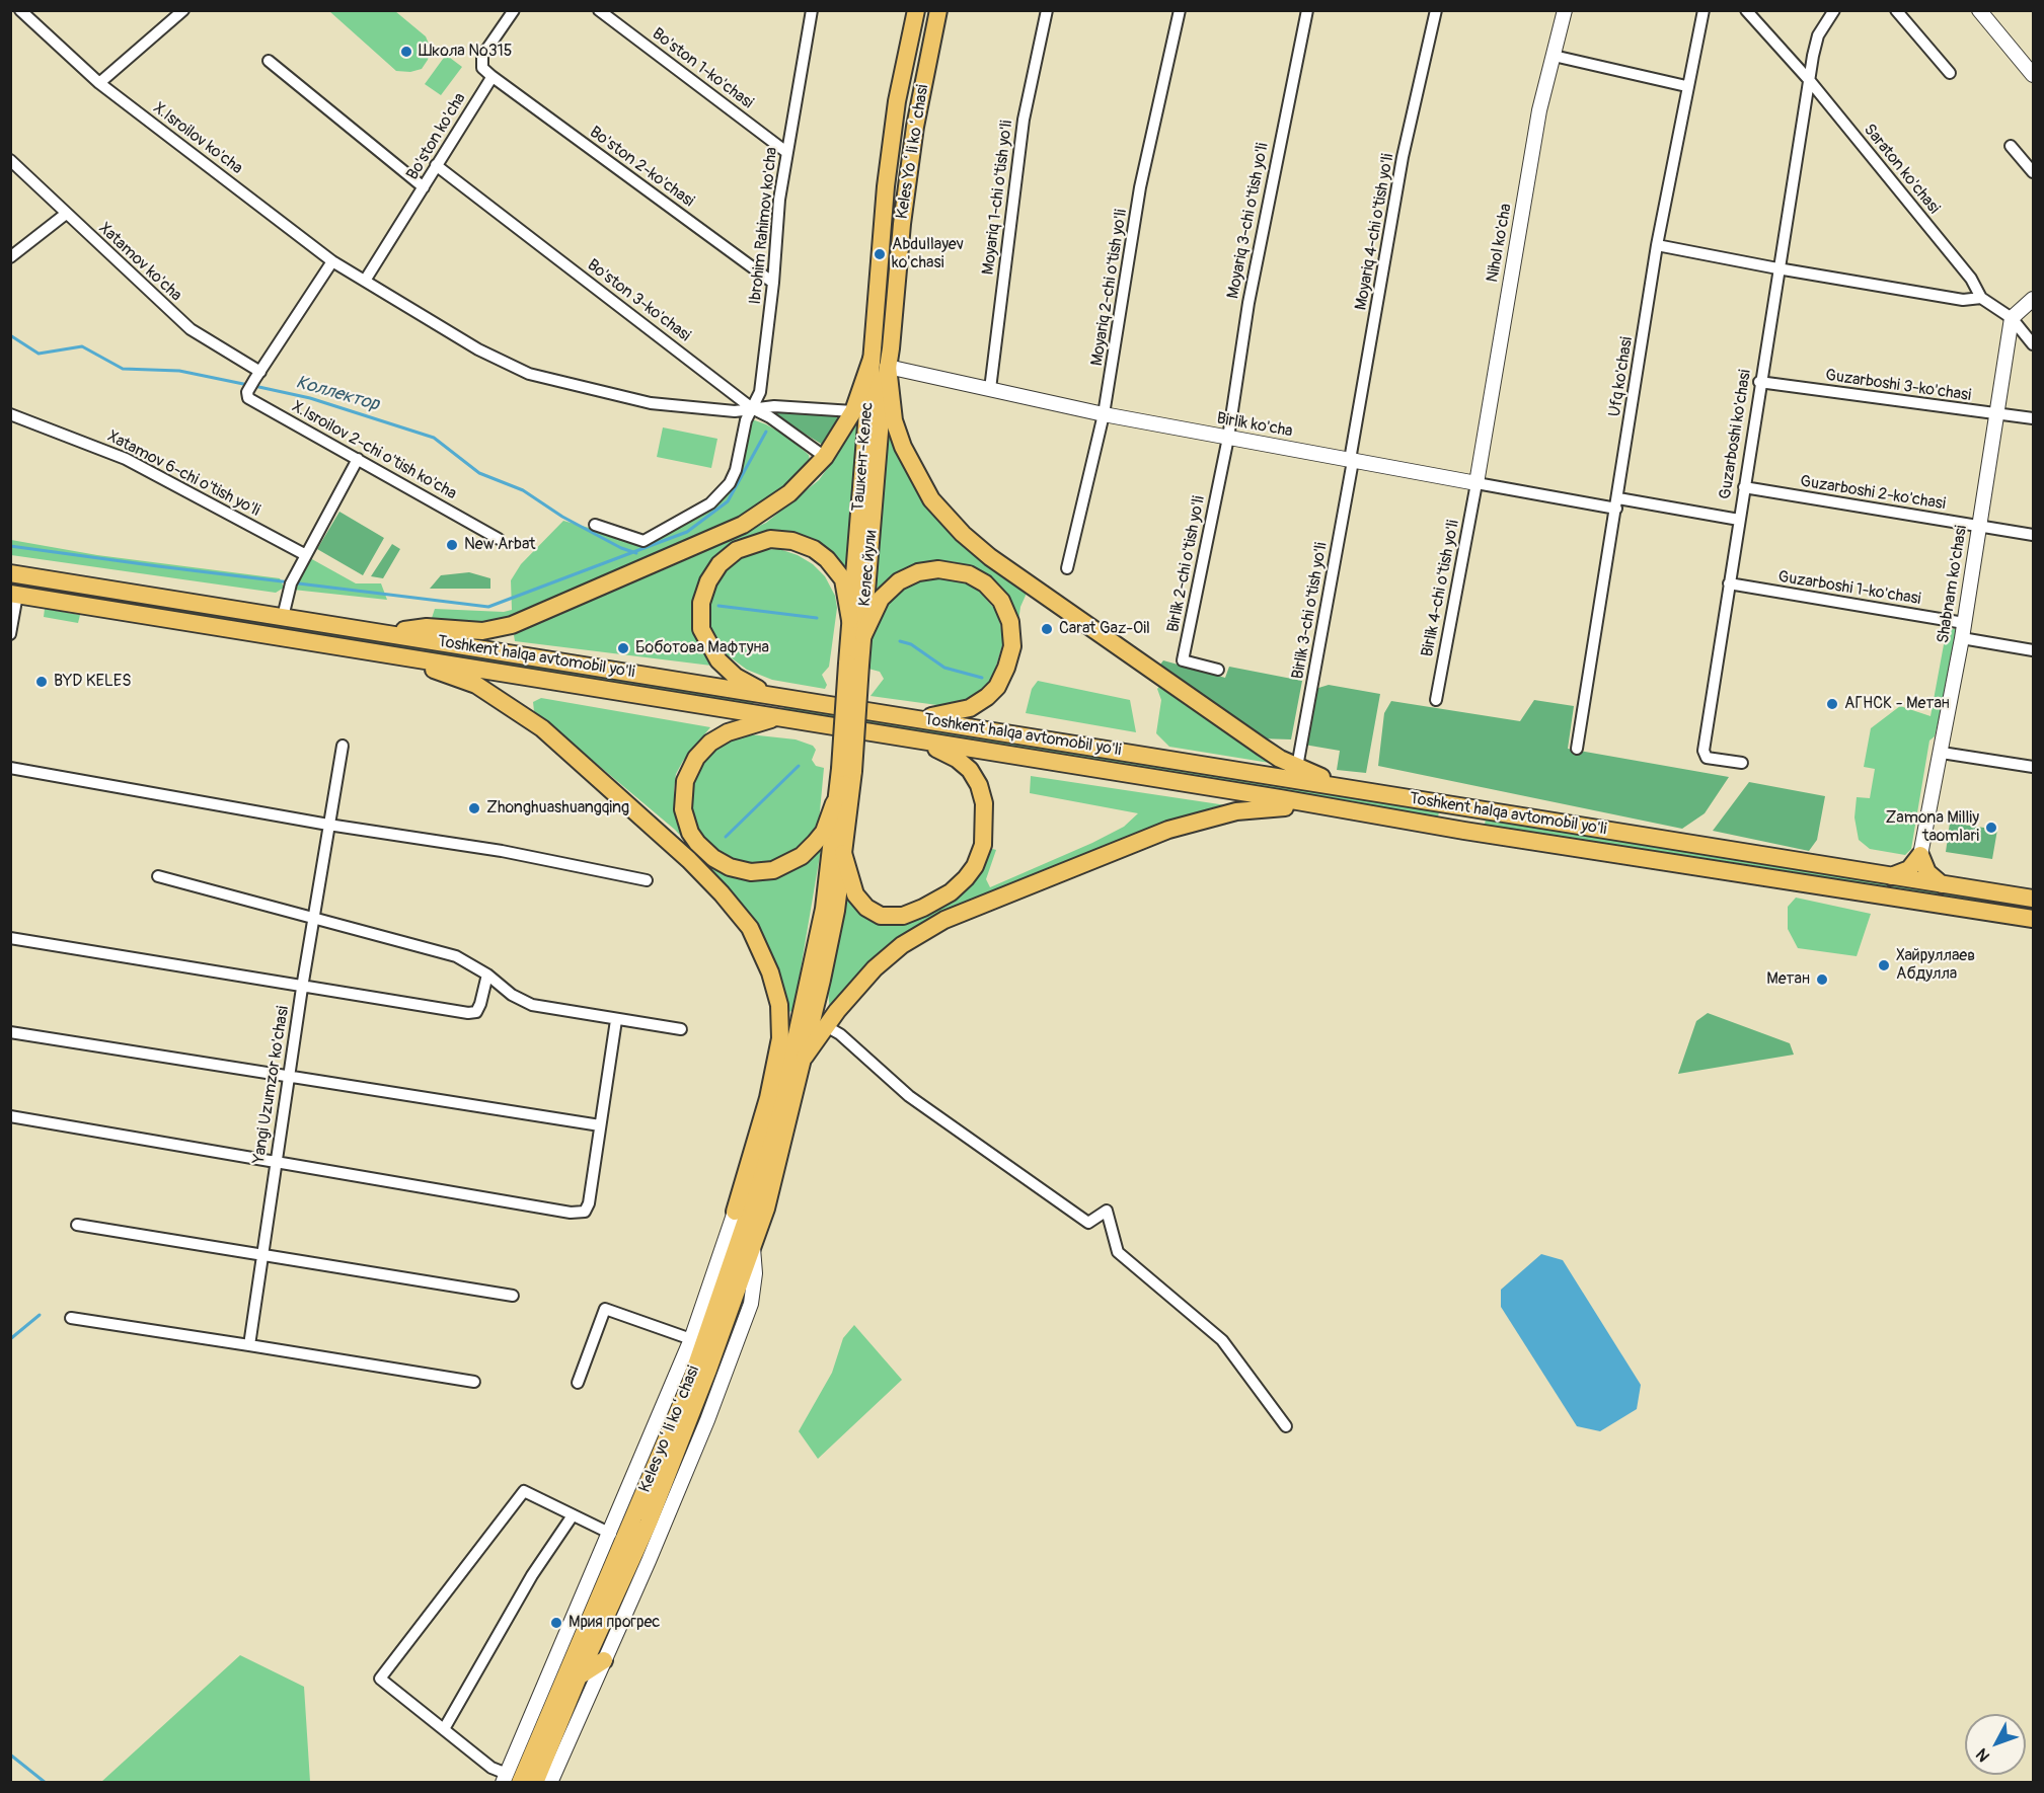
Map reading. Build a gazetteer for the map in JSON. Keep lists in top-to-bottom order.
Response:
{
  "streets": {
    "main road": [
      "Keles Yoʻli koʻchasi",
      "Ташкент-Келес",
      "Келес йули",
      "Toshkent halqa avtomobil yo'li",
      "Keles yoʻli koʻchasi"
    ],
    "street": [
      "Bo'ston 1-ko'chasi",
      "Bo'ston ko'cha",
      "X.Isroilov ko'cha",
      "Bo'ston 2-ko'chasi",
      "Saraton ko'chasi",
      "Moyariq 1-chi o'tish yo'li",
      "Moyariq 3-chi o'tish yo'li",
      "Ibrohim Rahimov ko'cha",
      "Moyariq 4-chi o'tish yo'li",
      "Nihol ko'cha",
      "Xatamov ko'cha",
      "Moyariq 2-chi o'tish yo'li",
      "Bo'ston 3-ko'chasi",
      "Ufq ko'chasi",
      "Guzarboshi 3-ko'chasi",
      "Birlik ko'cha",
      "Guzarboshi ko'chasi",
      "X.Isroilov 2-chi o'tish ko'cha",
      "Xatamov 6-chi o'tish yo'li",
      "Guzarboshi 2-ko'chasi",
      "Birlik 2-chi o'tish yo'li",
      "Shabnam ko'chasi",
      "Birlik 4-chi o'tish yo'li",
      "Guzarboshi 1-ko'chasi",
      "Birlik 3-chi o'tish yo'li",
      "Yangi Uzumzor ko'chasi"
    ]
  },
  "crossings": [
    ["Bo'ston 1-ko'chasi", "Ibrohim Rahimov ko'cha"],
    ["Bo'ston ko'cha", "X.Isroilov ko'cha"],
    ["Bo'ston ko'cha", "Bo'ston 2-ko'chasi"],
    ["Bo'ston ko'cha", "Bo'ston 3-ko'chasi"],
    ["X.Isroilov ko'cha", "Ibrohim Rahimov ko'cha"],
    ["X.Isroilov ko'cha", "Bo'ston 3-ko'chasi"],
    ["Keles Yoʻli koʻchasi", "Birlik ko'cha"],
    ["Keles Yoʻli koʻchasi", "Ташкент-Келес"],
    ["Keles Yoʻli koʻchasi", "Келес йули"],
    ["Bo'ston 2-ko'chasi", "Ibrohim Rahimov ko'cha"],
    ["Saraton ko'chasi", "Guzarboshi ko'chasi"],
    ["Saraton ko'chasi", "Shabnam ko'chasi"],
    ["Moyariq 1-chi o'tish yo'li", "Birlik ko'cha"],
    ["Moyariq 3-chi o'tish yo'li", "Birlik ko'cha"],
    ["Moyariq 3-chi o'tish yo'li", "Birlik 2-chi o'tish yo'li"],
    ["Ibrohim Rahimov ko'cha", "Bo'ston 3-ko'chasi"],
    ["Moyariq 4-chi o'tish yo'li", "Birlik ko'cha"],
    ["Moyariq 4-chi o'tish yo'li", "Birlik 3-chi o'tish yo'li"],
    ["Nihol ko'cha", "Birlik ko'cha"],
    ["Nihol ko'cha", "Birlik 4-chi o'tish yo'li"],
    ["Xatamov ko'cha", "X.Isroilov 2-chi o'tish ko'cha"],
    ["Moyariq 2-chi o'tish yo'li", "Birlik ko'cha"],
    ["Ufq ko'chasi", "Birlik ko'cha"],
    ["Guzarboshi 3-ko'chasi", "Guzarboshi ko'chasi"],
    ["Guzarboshi 3-ko'chasi", "Shabnam ko'chasi"],
    ["Birlik ko'cha", "Guzarboshi ko'chasi"],
    ["Birlik ko'cha", "Birlik 2-chi o'tish yo'li"],
    ["Birlik ko'cha", "Келес йули"],
    ["Birlik ko'cha", "Birlik 4-chi o'tish yo'li"],
    ["Birlik ko'cha", "Birlik 3-chi o'tish yo'li"],
    ["Guzarboshi ko'chasi", "Guzarboshi 2-ko'chasi"],
    ["Guzarboshi ko'chasi", "Guzarboshi 1-ko'chasi"],
    ["Ташкент-Келес", "Келес йули"],
    ["Guzarboshi 2-ko'chasi", "Shabnam ko'chasi"],
    ["Shabnam ko'chasi", "Guzarboshi 1-ko'chasi"]
  ],
  "water": ["Коллектор"],
  "places": [
    "Школа №315",
    "Abdullayev ko'chasi",
    "New Arbat",
    "Carat Gaz-Oil",
    "Боботова Мафтуна",
    "BYD KELES",
    "АГНСК - Метан",
    "Zhonghuashuangqing",
    "Zamona Milliy taomlari",
    "Хайруллаев Абдулла",
    "Метан",
    "Мрия прогрес"
  ],
  "north": "bottom left"
}
